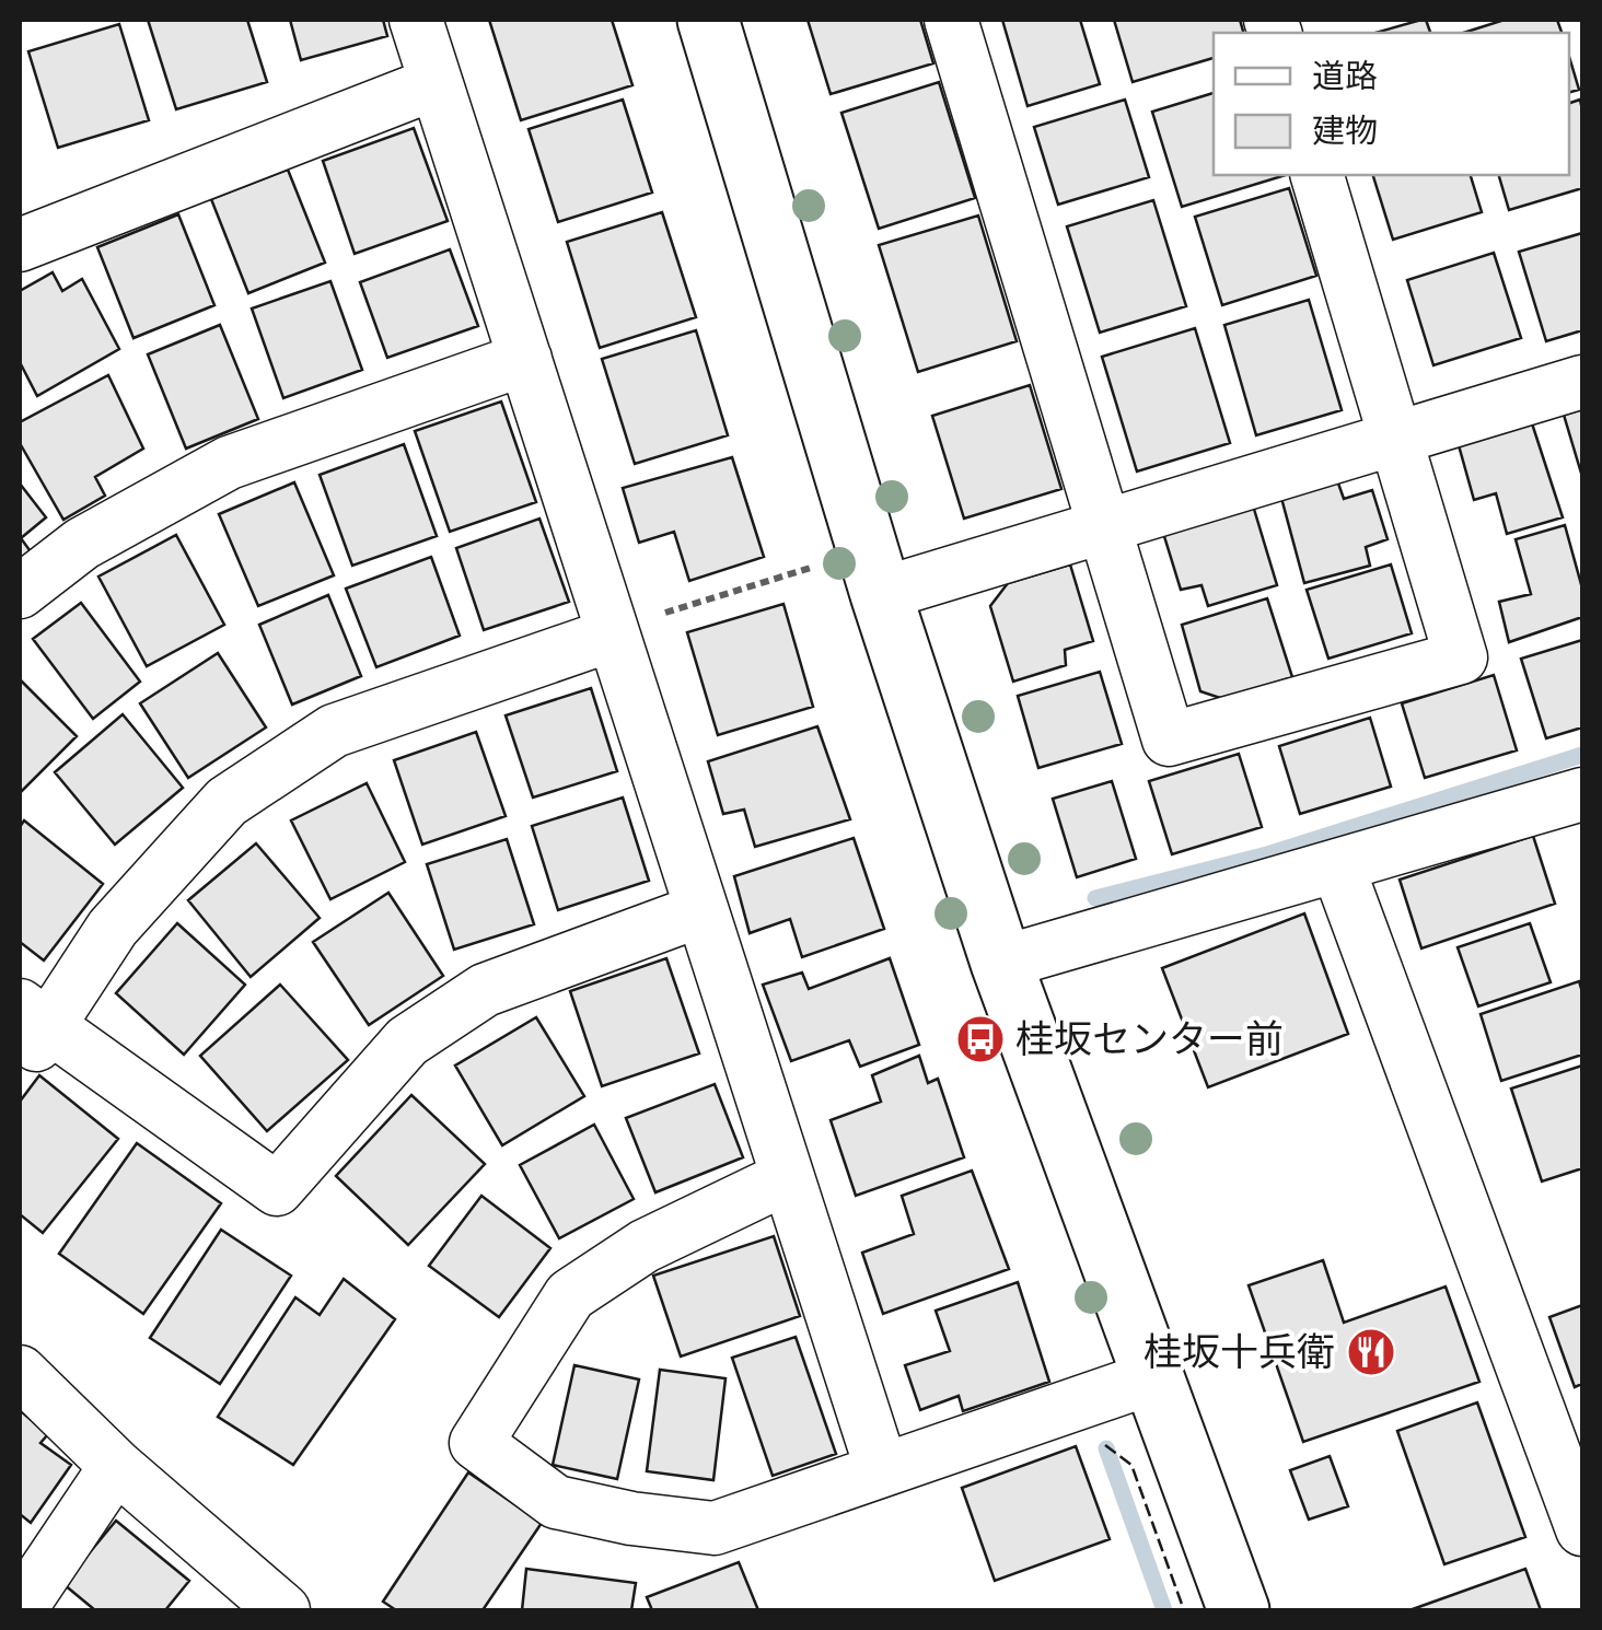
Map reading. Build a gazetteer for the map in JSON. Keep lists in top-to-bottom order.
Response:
{
  "places": {
    "bus stop": ["桂坂センター前"],
    "restaurant": ["桂坂十兵衛"]
  },
  "legend": ["道路", "建物"]
}
